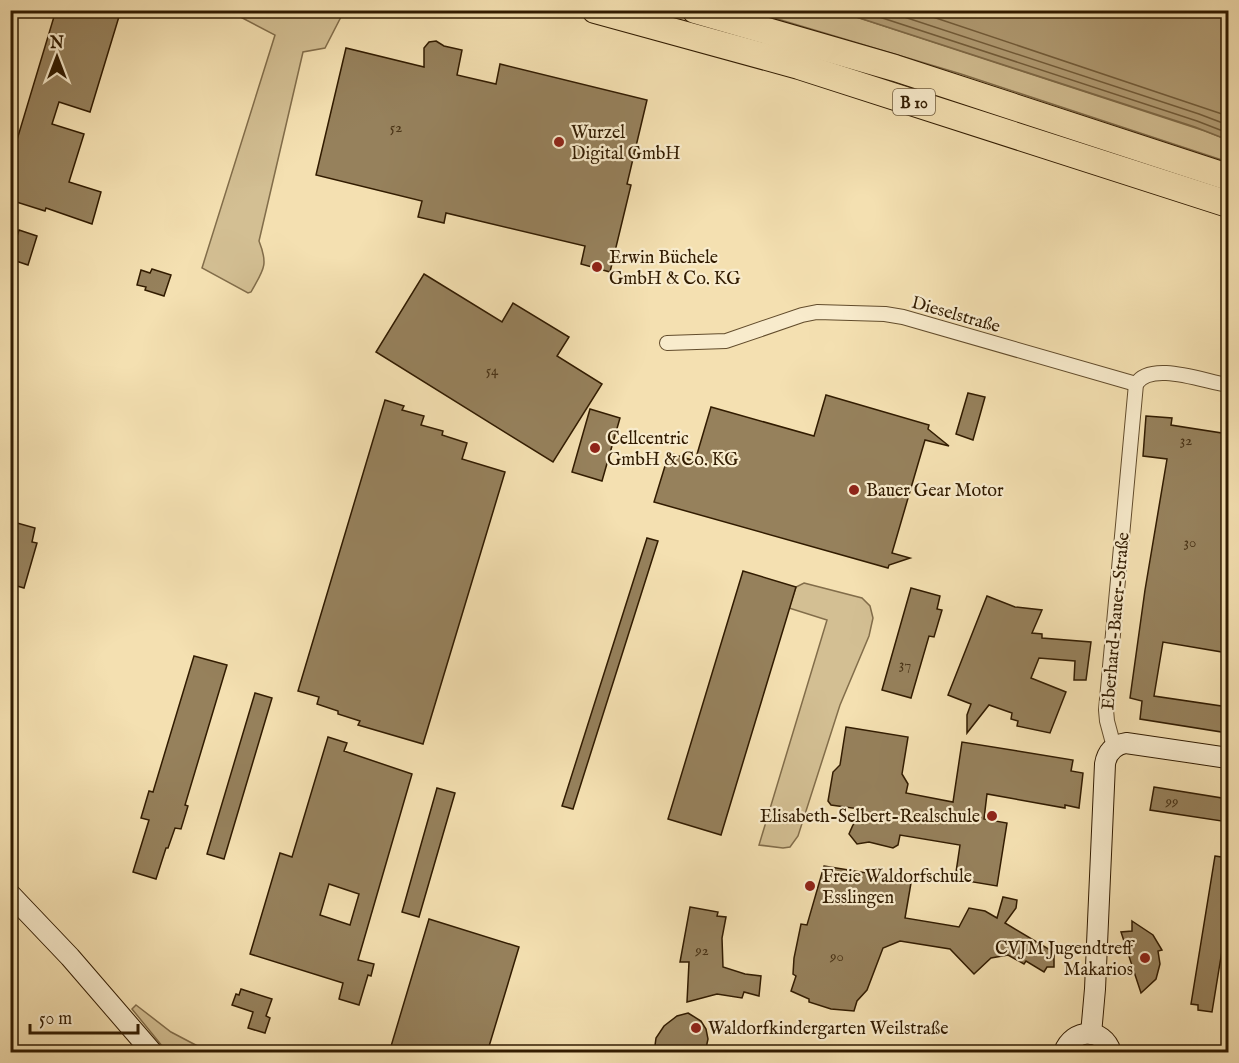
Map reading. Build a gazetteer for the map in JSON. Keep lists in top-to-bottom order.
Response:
{
  "streets": {
    "highway": ["B 10"],
    "street": ["Dieselstraße", "Eberhard-Bauer-Straße"]
  },
  "crossings": [
    ["Dieselstraße", "Eberhard-Bauer-Straße"]
  ],
  "places": [
    "Wurzel Digital GmbH",
    "Erwin Büchele GmbH & Co. KG",
    "Cellcentric GmbH & Co. KG",
    "Bauer Gear Motor",
    "Elisabeth-Selbert-Realschule",
    "Freie Waldorfschule Esslingen",
    "CVJM Jugendtreff Makarios",
    "Waldorfkindergarten Weilstraße"
  ],
  "house_numbers": [
    "52",
    "54",
    "32",
    "30",
    "37",
    "99",
    "92",
    "90"
  ],
  "scale_bar": "50 m",
  "north": "top"
}
